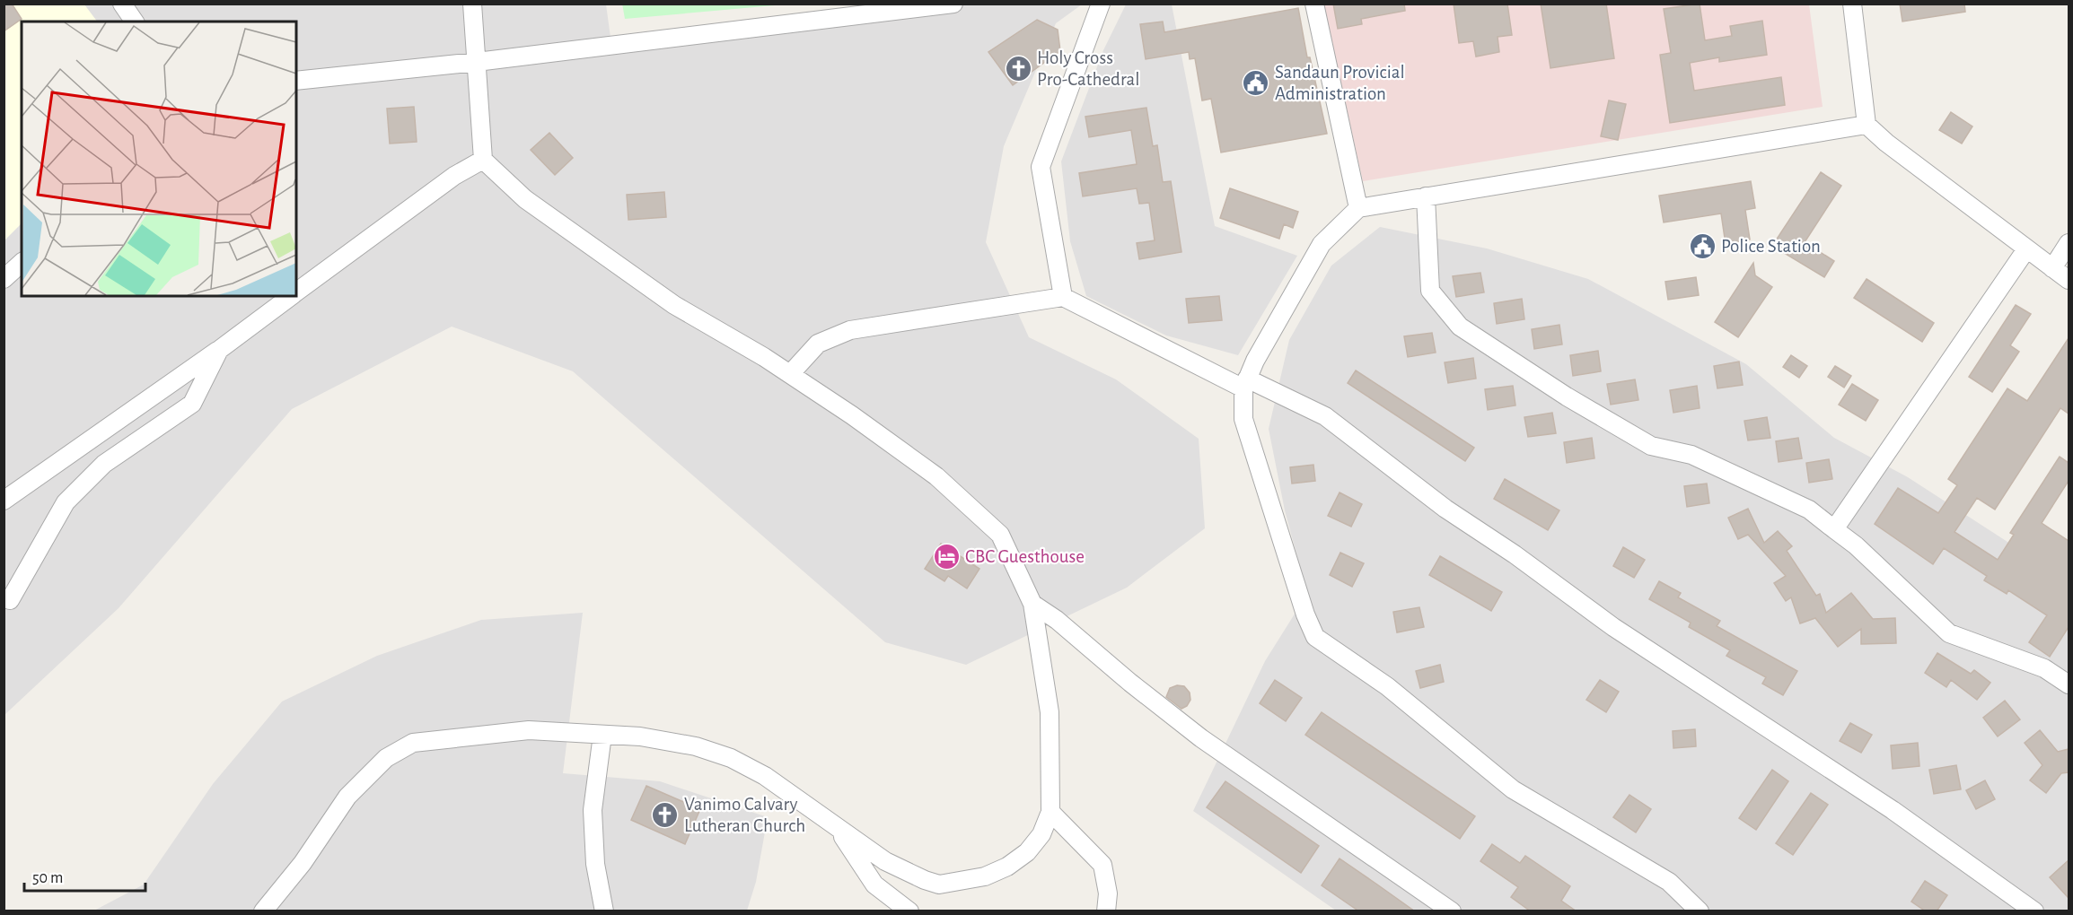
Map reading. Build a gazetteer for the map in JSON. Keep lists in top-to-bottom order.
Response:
{
  "places": {
    "church": ["Holy Cross Pro-Cathedral", "Vanimo Calvary Lutheran Church"],
    "public building": ["Sandaun Provicial Administration", "Police Station"],
    "hotel": ["CBC Guesthouse"]
  },
  "scale_bar": "50 m"
}
